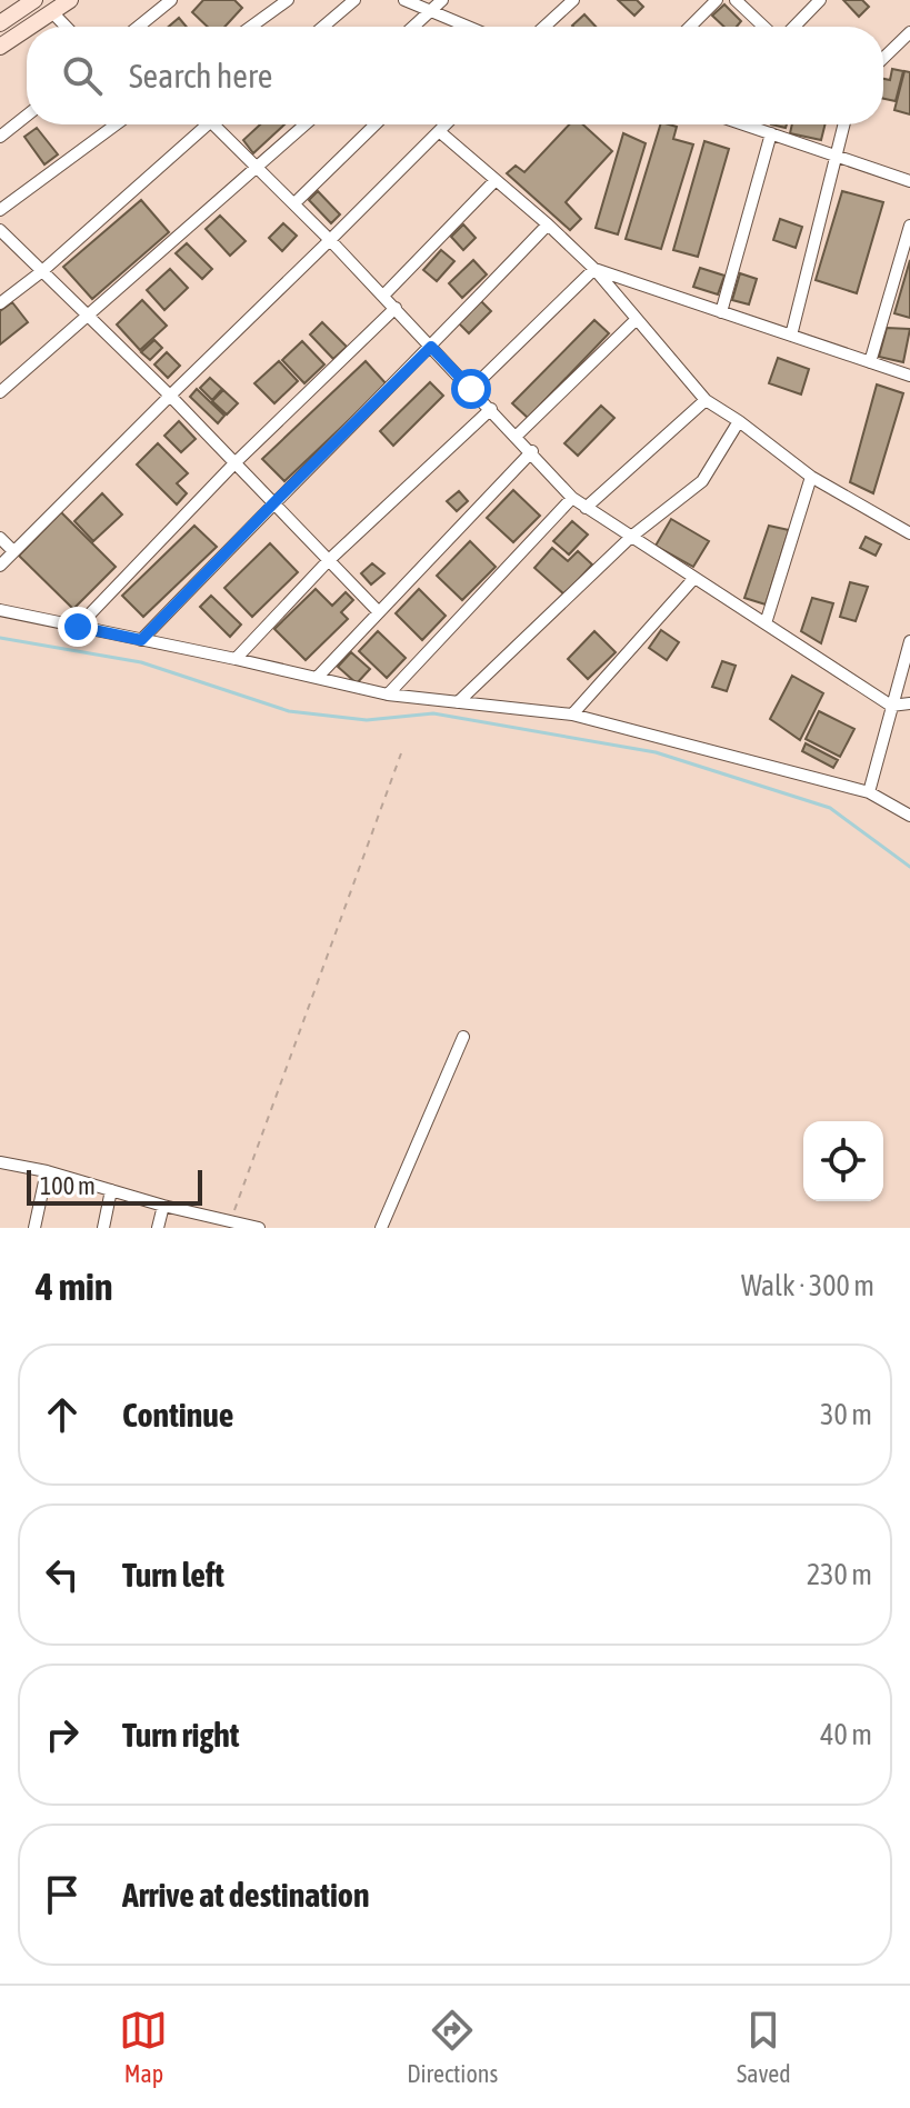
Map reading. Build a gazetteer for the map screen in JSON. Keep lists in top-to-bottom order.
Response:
{
  "scale_bar": "100 m",
  "page": {
    "search": "Search here",
    "scale": "100 m",
    "heading": ["4 min", "Walk · 300 m"],
    "list": [
      ["Continue", "30 m"],
      ["Turn left", "230 m"],
      ["Turn right", "40 m"],
      "Arrive at destination"
    ],
    "nav": ["Map", "Directions", "Saved"]
  }
}
